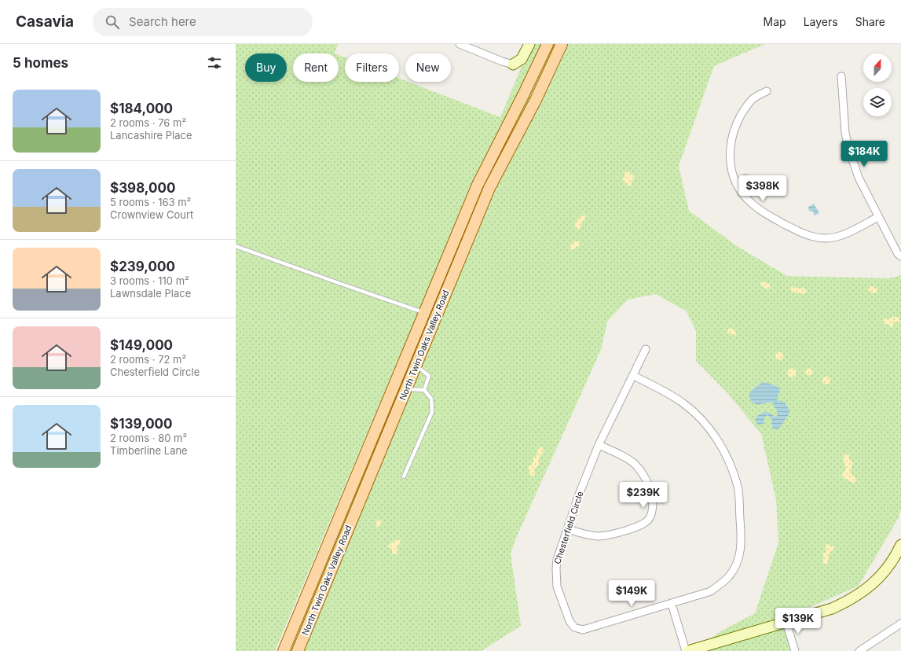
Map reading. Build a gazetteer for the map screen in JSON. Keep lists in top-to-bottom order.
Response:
{
  "streets": {
    "main road": ["North Twin Oaks Valley Road"],
    "street": ["Chesterfield Circle"]
  },
  "north": "top",
  "page": {
    "header": "Casavia",
    "search": "Search here",
    "nav": ["Map", "Layers", "Share"],
    "heading": "5 homes",
    "chip": [
      "Buy",
      "Rent",
      "Filters",
      "New"
    ],
    "list": [
      {
        "name": "$184,000",
        "note": "2 rooms · 76 m² · Lancashire Place"
      },
      {
        "name": "$398,000",
        "note": "5 rooms · 163 m² · Crownview Court"
      },
      {
        "name": "$239,000",
        "note": "3 rooms · 110 m² · Lawnsdale Place"
      },
      {
        "name": "$149,000",
        "note": "2 rooms · 72 m² · Chesterfield Circle"
      },
      {
        "name": "$139,000",
        "note": "2 rooms · 80 m² · Timberline Lane"
      }
    ],
    "price": [
      "$184K",
      "$398K",
      "$239K",
      "$149K",
      "$139K"
    ]
  }
}
